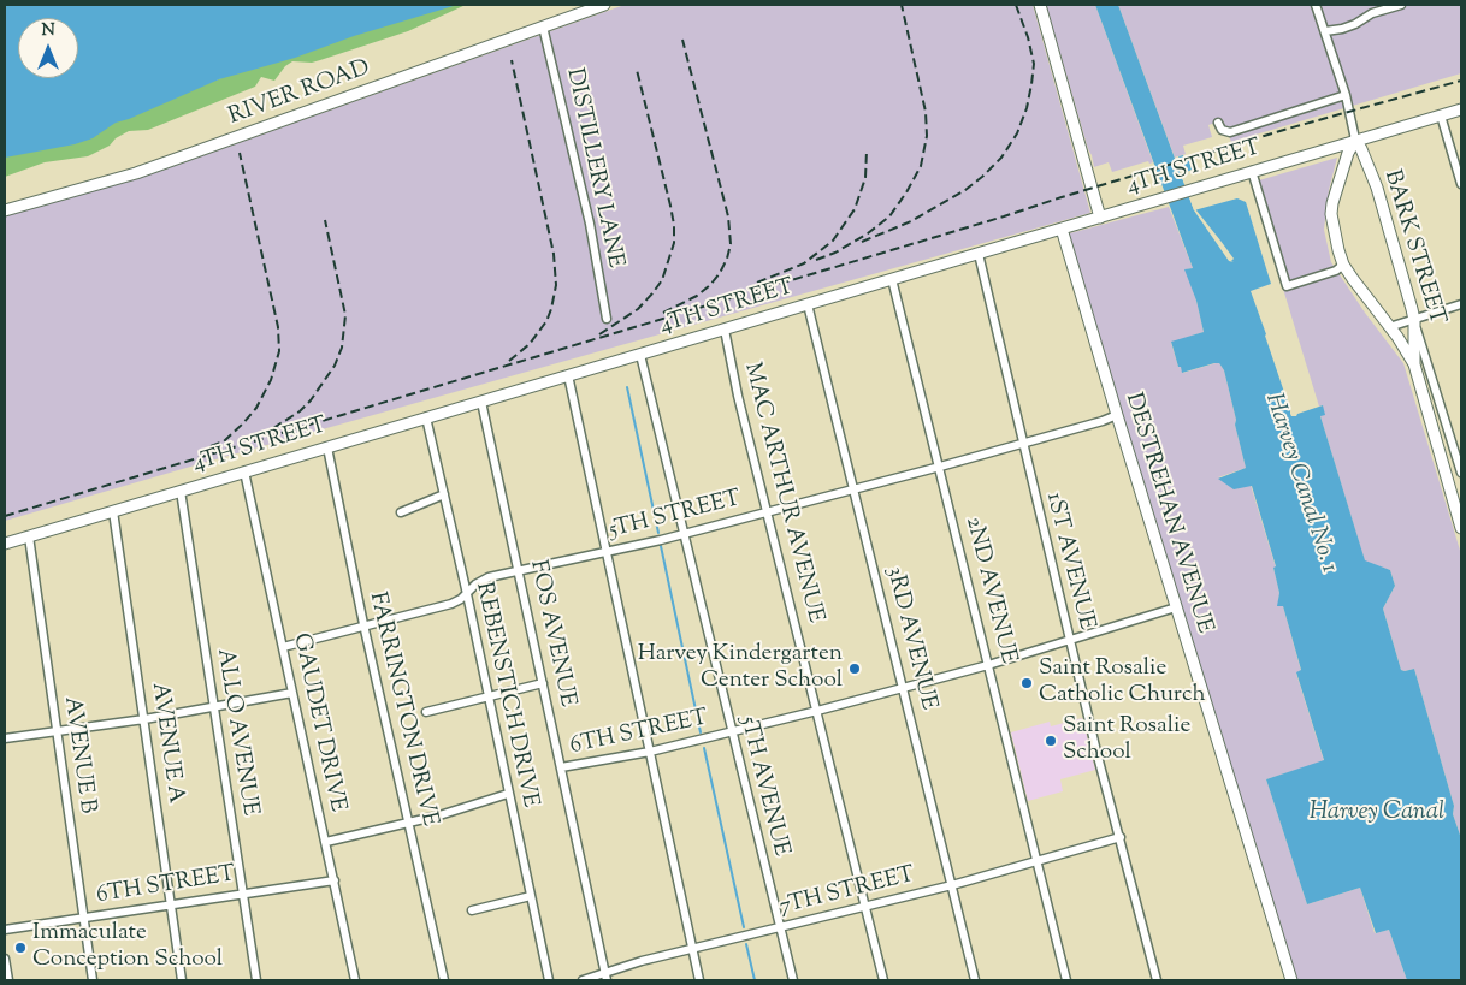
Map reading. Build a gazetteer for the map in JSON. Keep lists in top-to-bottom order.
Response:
{
  "streets": {
    "main road": [
      "RIVER ROAD",
      "4TH STREET",
      "BARK STREET",
      "DESTREHAN AVENUE"
    ],
    "street": [
      "DISTILLERY LANE",
      "MAC ARTHUR AVENUE",
      "5TH STREET",
      "1ST AVENUE",
      "2ND AVENUE",
      "FOS AVENUE",
      "3RD AVENUE",
      "REBENSTICH DRIVE",
      "FARRINGTON DRIVE",
      "GAUDET DRIVE",
      "ALLO AVENUE",
      "6TH STREET",
      "AVENUE A",
      "AVENUE B",
      "5TH AVENUE",
      "7TH STREET"
    ]
  },
  "crossings": [
    ["RIVER ROAD", "DISTILLERY LANE"],
    ["4TH STREET", "BARK STREET"],
    ["4TH STREET", "MAC ARTHUR AVENUE"],
    ["4TH STREET", "DESTREHAN AVENUE"],
    ["4TH STREET", "1ST AVENUE"],
    ["4TH STREET", "2ND AVENUE"],
    ["4TH STREET", "FOS AVENUE"],
    ["4TH STREET", "3RD AVENUE"],
    ["4TH STREET", "REBENSTICH DRIVE"],
    ["4TH STREET", "FARRINGTON DRIVE"],
    ["4TH STREET", "GAUDET DRIVE"],
    ["4TH STREET", "ALLO AVENUE"],
    ["4TH STREET", "AVENUE A"],
    ["4TH STREET", "AVENUE B"],
    ["4TH STREET", "5TH AVENUE"],
    ["MAC ARTHUR AVENUE", "5TH STREET"],
    ["MAC ARTHUR AVENUE", "6TH STREET"],
    ["MAC ARTHUR AVENUE", "7TH STREET"],
    ["DESTREHAN AVENUE", "5TH STREET"],
    ["DESTREHAN AVENUE", "6TH STREET"],
    ["5TH STREET", "1ST AVENUE"],
    ["5TH STREET", "2ND AVENUE"],
    ["5TH STREET", "FOS AVENUE"],
    ["5TH STREET", "3RD AVENUE"],
    ["5TH STREET", "REBENSTICH DRIVE"],
    ["5TH STREET", "FARRINGTON DRIVE"],
    ["5TH STREET", "GAUDET DRIVE"],
    ["5TH STREET", "5TH AVENUE"],
    ["1ST AVENUE", "6TH STREET"],
    ["1ST AVENUE", "7TH STREET"],
    ["2ND AVENUE", "6TH STREET"],
    ["2ND AVENUE", "7TH STREET"],
    ["FOS AVENUE", "6TH STREET"],
    ["FOS AVENUE", "7TH STREET"],
    ["3RD AVENUE", "6TH STREET"],
    ["3RD AVENUE", "7TH STREET"],
    ["GAUDET DRIVE", "6TH STREET"],
    ["ALLO AVENUE", "6TH STREET"],
    ["6TH STREET", "AVENUE A"],
    ["6TH STREET", "AVENUE B"],
    ["6TH STREET", "5TH AVENUE"],
    ["5TH AVENUE", "7TH STREET"]
  ],
  "water": ["Harvey Canal No. 1", "Harvey Canal"],
  "places": [
    "Harvey Kindergarten Center School",
    "Saint Rosalie Catholic Church",
    "Saint Rosalie School",
    "Immaculate Conception School"
  ],
  "north": "top"
}
